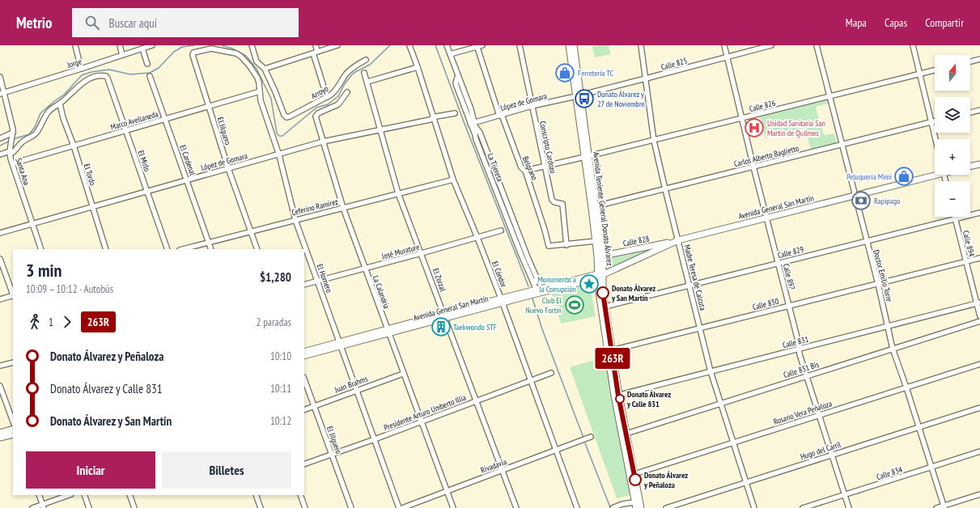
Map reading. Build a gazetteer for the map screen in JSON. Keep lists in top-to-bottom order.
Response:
{
  "streets": {
    "main road": ["Avenida General San Martín", "Avenida Teniente General Donato Álvarez", "Calle 828"],
    "street": [
      "Jorge",
      "Calle 825",
      "Arroyo",
      "López de Gomara",
      "Calle 826",
      "Marco Avellaneda",
      "El Jilguero",
      "Conscripto Cardozo",
      "Carlos Alberto Baglietto",
      "El Cardenal",
      "El Mirlo",
      "La Tijereta",
      "Belgrano",
      "Santa Ana",
      "El Tordo",
      "Ceferino Ramírez",
      "Calle 894",
      "José Murature",
      "Calle 829",
      "El Cóndor",
      "Doctor Emilio Torre",
      "Calle 897",
      "Madre Teresa de Calcuta",
      "El Hornero",
      "El Zorzal",
      "La Calandria",
      "Calle 830",
      "Calle 831",
      "Calle 831 Bis",
      "Juan Brahms",
      "Presidente Arturo Umberto Illia",
      "Rosario Vera Peñaloza",
      "Hugo del Carril",
      "Rivadavia",
      "Calle 834"
    ]
  },
  "crossings": [
    ["Jorge", "Santa Ana"],
    ["Calle 825", "López de Gomara"],
    ["Calle 825", "Avenida Teniente General Donato Álvarez"],
    ["Calle 825", "Calle 897"],
    ["Calle 825", "Madre Teresa de Calcuta"],
    ["López de Gomara", "El Jilguero"],
    ["López de Gomara", "Conscripto Cardozo"],
    ["López de Gomara", "El Cardenal"],
    ["López de Gomara", "El Mirlo"],
    ["López de Gomara", "La Tijereta"],
    ["López de Gomara", "Belgrano"],
    ["López de Gomara", "Santa Ana"],
    ["López de Gomara", "El Tordo"],
    ["López de Gomara", "Avenida Teniente General Donato Álvarez"],
    ["López de Gomara", "El Cóndor"],
    ["López de Gomara", "El Hornero"],
    ["López de Gomara", "El Zorzal"],
    ["López de Gomara", "La Calandria"],
    ["Calle 826", "Avenida Teniente General Donato Álvarez"],
    ["Calle 826", "Doctor Emilio Torre"],
    ["Calle 826", "Calle 897"],
    ["Calle 826", "Madre Teresa de Calcuta"],
    ["Marco Avellaneda", "El Jilguero"],
    ["Marco Avellaneda", "El Cardenal"],
    ["Marco Avellaneda", "El Mirlo"],
    ["Marco Avellaneda", "Santa Ana"],
    ["Marco Avellaneda", "El Tordo"],
    ["Marco Avellaneda", "El Hornero"],
    ["El Jilguero", "Ceferino Ramírez"],
    ["El Jilguero", "El Hornero"],
    ["El Jilguero", "Juan Brahms"],
    ["El Jilguero", "Presidente Arturo Umberto Illia"],
    ["Conscripto Cardozo", "Belgrano"],
    ["Carlos Alberto Baglietto", "Avenida Teniente General Donato Álvarez"],
    ["Carlos Alberto Baglietto", "Doctor Emilio Torre"],
    ["Carlos Alberto Baglietto", "Calle 897"],
    ["Carlos Alberto Baglietto", "Madre Teresa de Calcuta"],
    ["El Cardenal", "Ceferino Ramírez"],
    ["El Mirlo", "El Tordo"],
    ["La Tijereta", "Avenida General San Martín"],
    ["Ceferino Ramírez", "El Cóndor"],
    ["Ceferino Ramírez", "El Hornero"],
    ["Ceferino Ramírez", "El Zorzal"],
    ["Ceferino Ramírez", "La Calandria"],
    ["Avenida General San Martín", "Avenida Teniente General Donato Álvarez"],
    ["Avenida General San Martín", "Calle 828"],
    ["Avenida General San Martín", "El Cóndor"],
    ["Avenida General San Martín", "Doctor Emilio Torre"],
    ["Avenida General San Martín", "Calle 897"],
    ["Avenida General San Martín", "Madre Teresa de Calcuta"],
    ["Avenida General San Martín", "El Hornero"],
    ["Avenida General San Martín", "El Zorzal"],
    ["Avenida General San Martín", "La Calandria"],
    ["Avenida Teniente General Donato Álvarez", "Calle 828"],
    ["Avenida Teniente General Donato Álvarez", "Calle 829"],
    ["Avenida Teniente General Donato Álvarez", "Calle 830"],
    ["Avenida Teniente General Donato Álvarez", "Calle 831"],
    ["Avenida Teniente General Donato Álvarez", "Calle 831 Bis"],
    ["Avenida Teniente General Donato Álvarez", "Rosario Vera Peñaloza"],
    ["Calle 828", "Madre Teresa de Calcuta"],
    ["Calle 894", "Calle 829"],
    ["Calle 894", "Calle 830"],
    ["Calle 894", "Calle 831"],
    ["José Murature", "El Cóndor"],
    ["José Murature", "El Hornero"],
    ["José Murature", "El Zorzal"],
    ["José Murature", "La Calandria"],
    ["Calle 829", "Doctor Emilio Torre"],
    ["Calle 829", "Calle 897"],
    ["Calle 829", "Madre Teresa de Calcuta"],
    ["El Cóndor", "Presidente Arturo Umberto Illia"],
    ["El Cóndor", "Rivadavia"],
    ["Doctor Emilio Torre", "Calle 830"],
    ["Doctor Emilio Torre", "Calle 831"],
    ["Doctor Emilio Torre", "Calle 831 Bis"],
    ["Doctor Emilio Torre", "Rosario Vera Peñaloza"],
    ["Doctor Emilio Torre", "Hugo del Carril"],
    ["Doctor Emilio Torre", "Calle 834"],
    ["Calle 897", "Calle 830"],
    ["Calle 897", "Calle 831"],
    ["Calle 897", "Calle 831 Bis"],
    ["Calle 897", "Rosario Vera Peñaloza"],
    ["Calle 897", "Hugo del Carril"],
    ["Calle 897", "Calle 834"],
    ["Madre Teresa de Calcuta", "Calle 830"],
    ["Madre Teresa de Calcuta", "Calle 831"],
    ["Madre Teresa de Calcuta", "Calle 831 Bis"],
    ["Madre Teresa de Calcuta", "Rosario Vera Peñaloza"],
    ["Madre Teresa de Calcuta", "Hugo del Carril"],
    ["El Hornero", "Juan Brahms"],
    ["El Hornero", "Presidente Arturo Umberto Illia"],
    ["El Zorzal", "Presidente Arturo Umberto Illia"],
    ["El Zorzal", "Rivadavia"],
    ["La Calandria", "Juan Brahms"],
    ["La Calandria", "Presidente Arturo Umberto Illia"],
    ["La Calandria", "Rivadavia"]
  ],
  "places": {
    "shop": ["Ferretería TC", "Peluquería Mimi"],
    "bus stop": ["Donato Álvarez y 27 de Noviembre"],
    "hospital": ["Unidad Sanitaria San Martín de Quilmes"],
    "bank": ["Rapipago"],
    "place": ["Monumento a la Corrupción"],
    "other": ["Donato Álvarez y San Martín", "Donato Álvarez y Calle 831", "Donato Álvarez y Peñaloza"],
    "sports": ["Club El Nuevo Fortín"],
    "building": ["Taekwondo STF"]
  },
  "lines": ["bus line 263R"],
  "north": "top",
  "page": {
    "header": "Metrio",
    "search": "Buscar aquí",
    "nav": ["Mapa", "Capas", "Compartir"],
    "on_map": "263R",
    "map_buttons": ["+", "−"],
    "heading": ["3 min", "10:09 – 10:12 · Autobús", "$1,280"],
    "legs": ["1", "263R", "2 paradas"],
    "list": [
      {
        "name": "Donato Álvarez y Peñaloza",
        "value": "10:10"
      },
      {
        "name": "Donato Álvarez y Calle 831",
        "value": "10:11"
      },
      {
        "name": "Donato Álvarez y San Martín",
        "value": "10:12"
      }
    ],
    "buttons": ["Iniciar", "Billetes"]
  }
}
